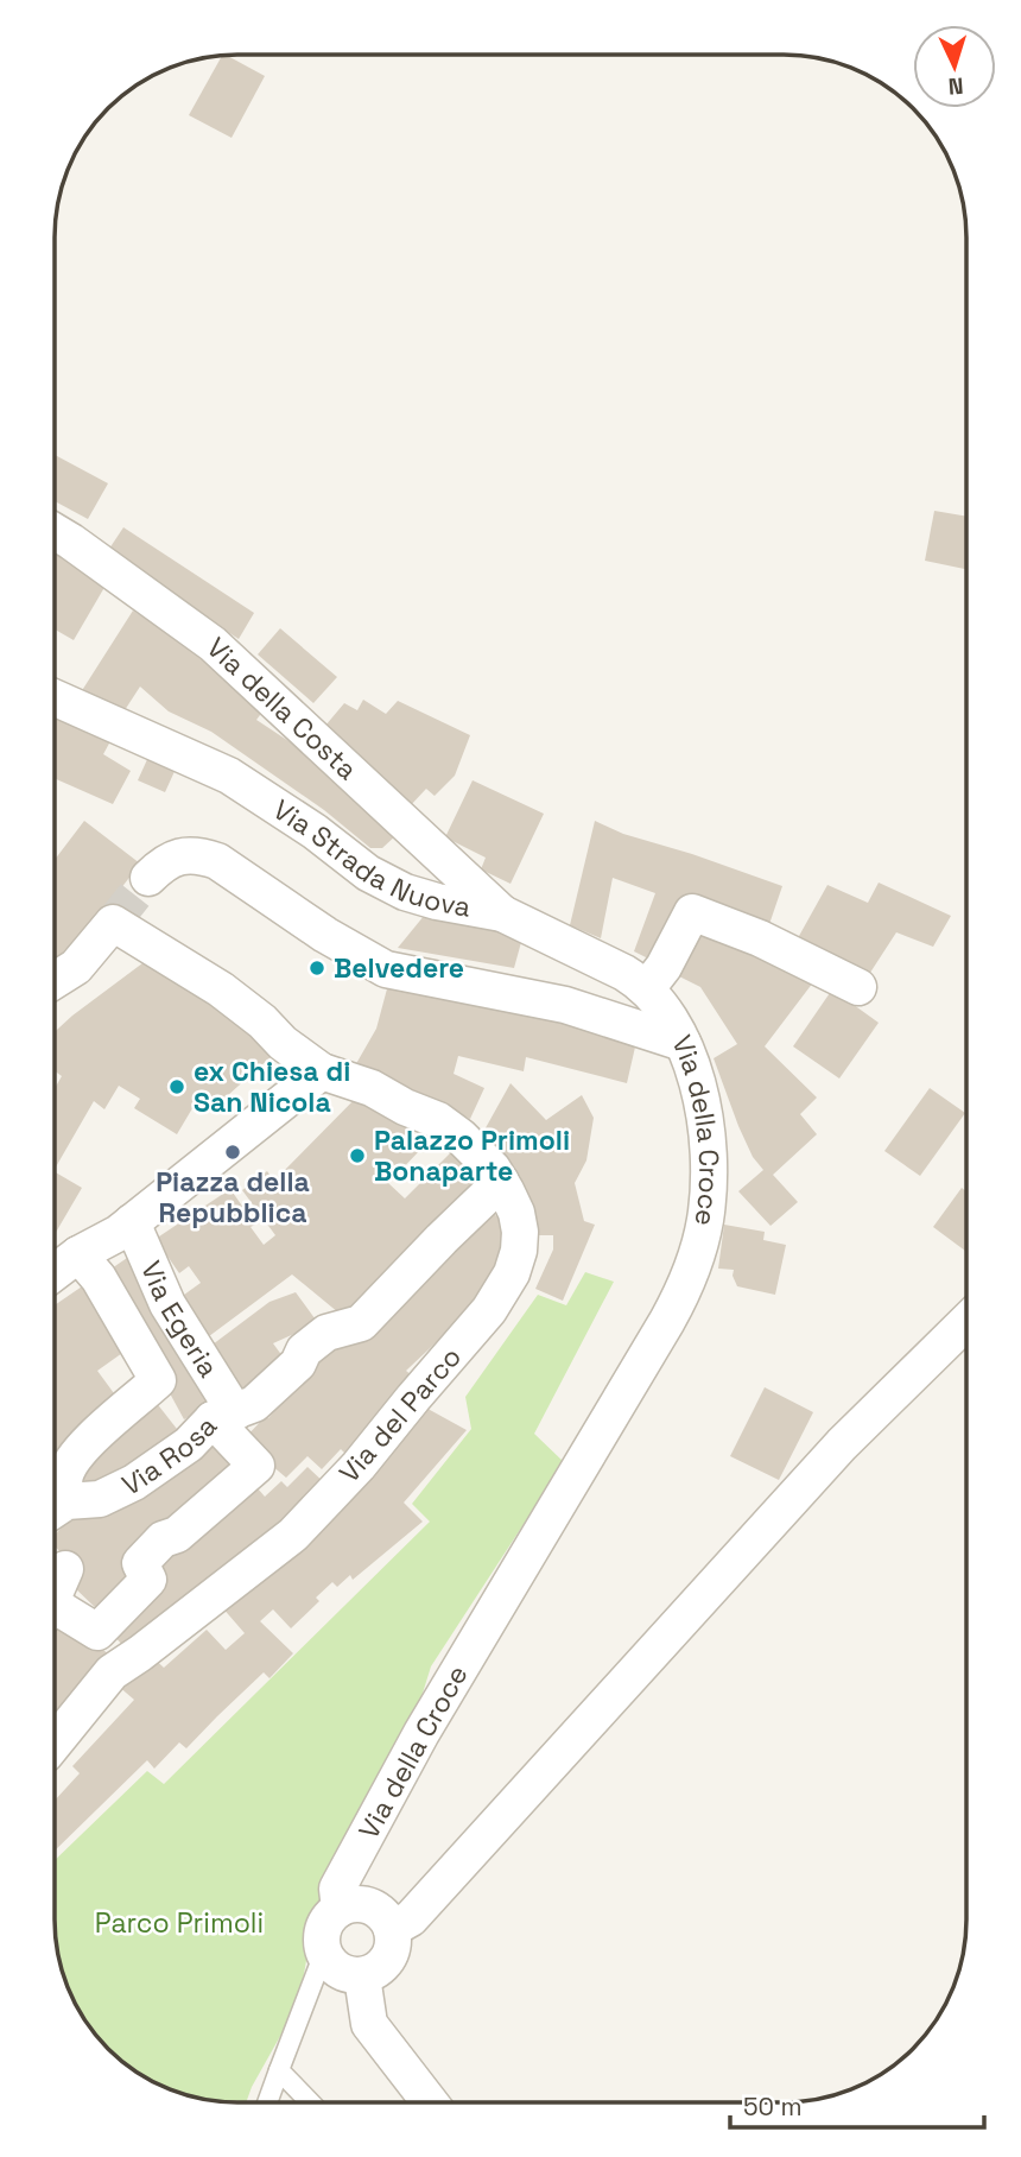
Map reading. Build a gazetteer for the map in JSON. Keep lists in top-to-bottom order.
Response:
{
  "streets": {
    "street": [
      "Via della Costa",
      "Via Strada Nuova",
      "Via della Croce",
      "Via Egeria",
      "Via del Parco",
      "Via Rosa"
    ]
  },
  "crossings": [
    ["Via della Costa", "Via Strada Nuova"],
    ["Via Strada Nuova", "Via della Croce"],
    ["Via Egeria", "Via Rosa"],
    ["Via del Parco", "Via Rosa"]
  ],
  "parks": ["Parco Primoli"],
  "places": [
    "Belvedere",
    "ex Chiesa di San Nicola",
    "Piazza della Repubblica",
    "Palazzo Primoli Bonaparte"
  ],
  "scale_bar": "50 m",
  "north": "bottom"
}
